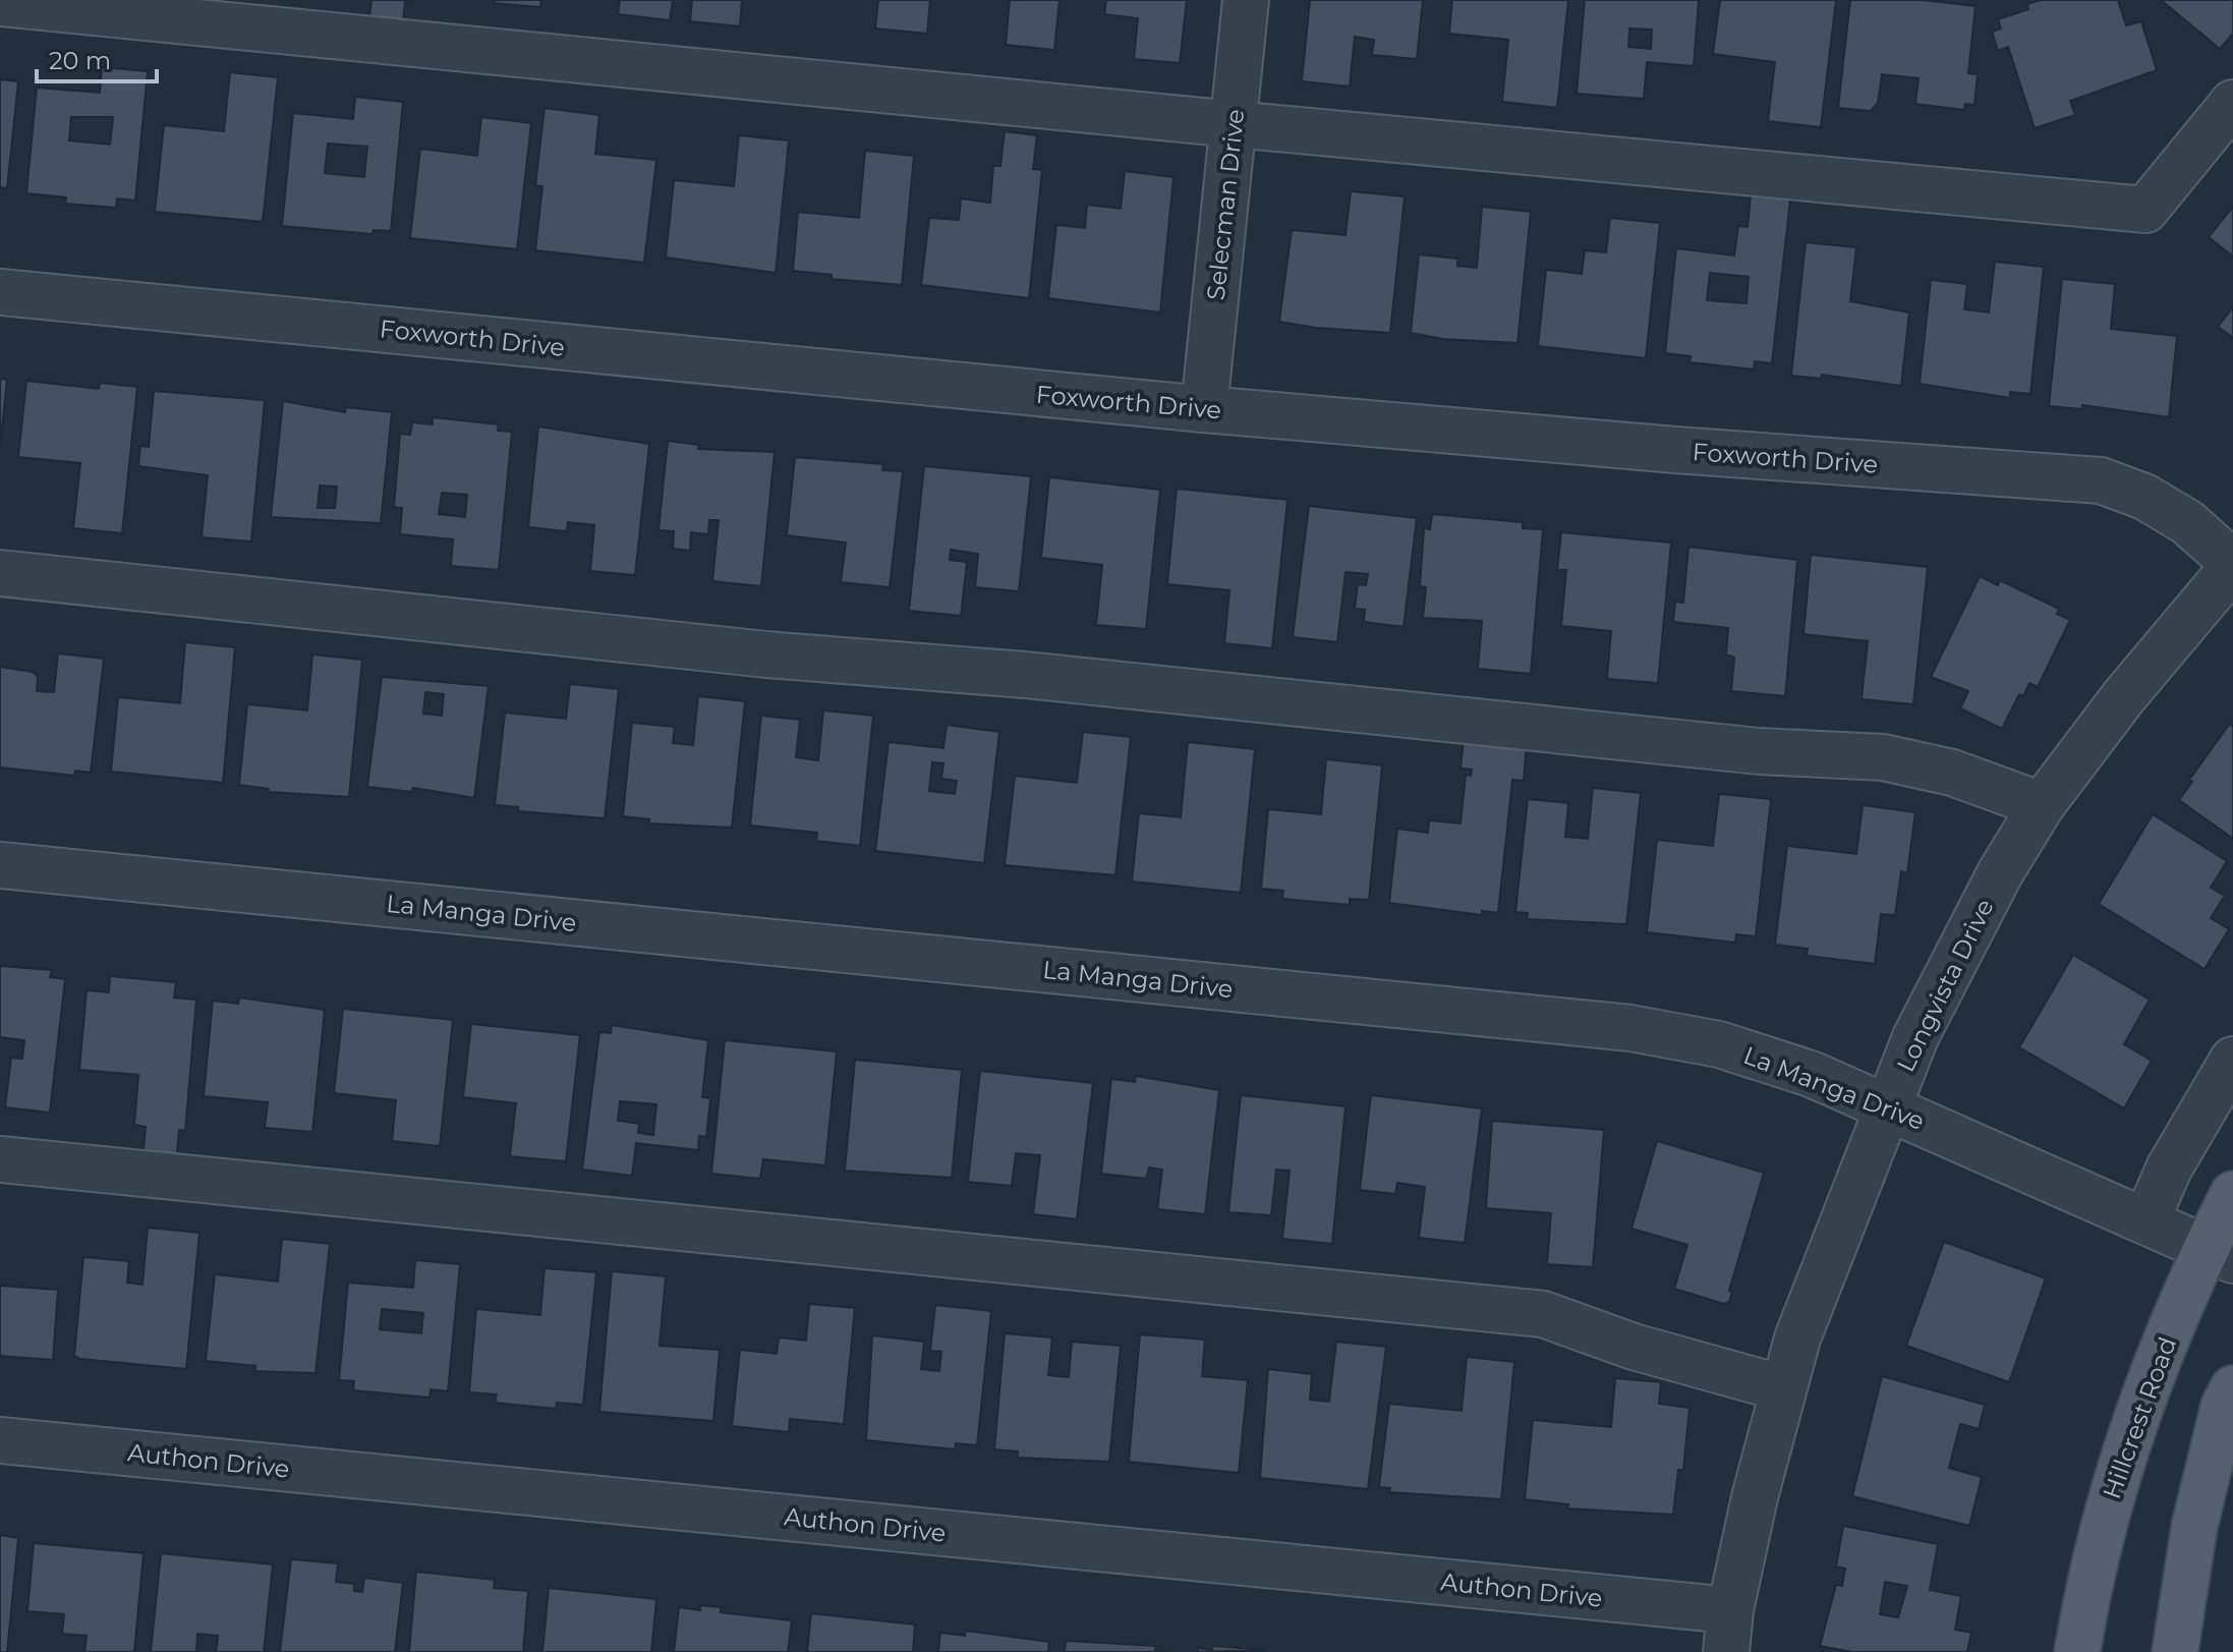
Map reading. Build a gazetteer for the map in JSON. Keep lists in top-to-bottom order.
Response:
{
  "streets": {
    "main road": ["Hillcrest Road"],
    "street": [
      "Selecman Drive",
      "Foxworth Drive",
      "La Manga Drive",
      "Longvista Drive",
      "Authon Drive"
    ]
  },
  "crossings": [
    ["Selecman Drive", "Foxworth Drive"],
    ["Foxworth Drive", "Longvista Drive"],
    ["La Manga Drive", "Longvista Drive"],
    ["La Manga Drive", "Hillcrest Road"],
    ["Longvista Drive", "Authon Drive"]
  ],
  "scale_bar": "20 m"
}
